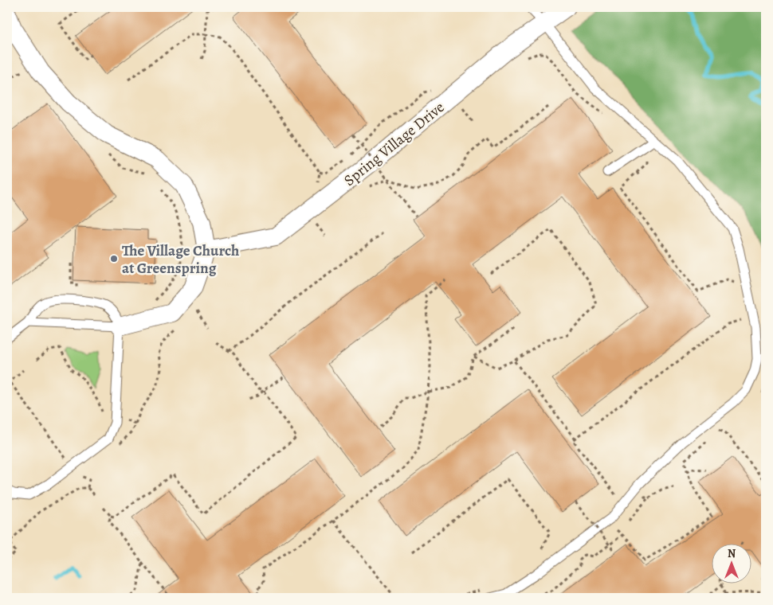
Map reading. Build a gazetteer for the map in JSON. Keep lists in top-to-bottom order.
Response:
{
  "streets": {
    "street": ["Spring Village Drive"]
  },
  "places": ["The Village Church at Greenspring"],
  "north": "top"
}
